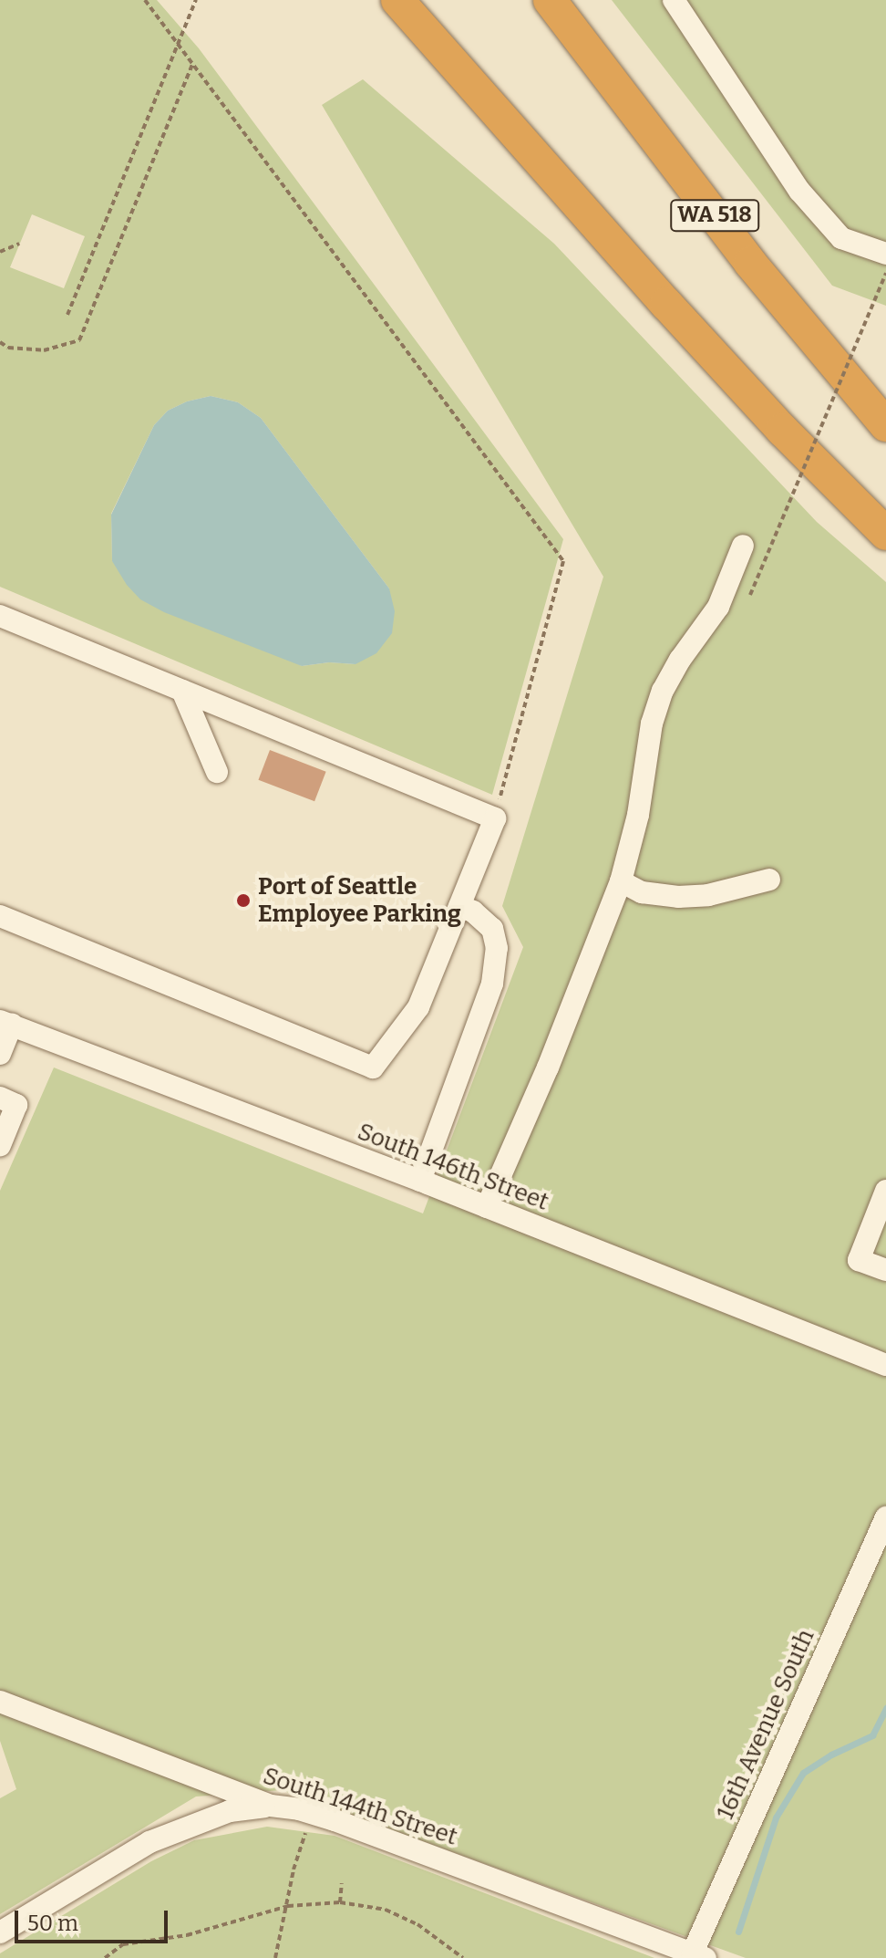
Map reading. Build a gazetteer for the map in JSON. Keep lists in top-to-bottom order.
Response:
{
  "streets": {
    "highway": ["WA 518"],
    "street": ["South 146th Street", "16th Avenue South", "South 144th Street"]
  },
  "crossings": [
    ["16th Avenue South", "South 144th Street"]
  ],
  "places": ["Port of Seattle Employee Parking"],
  "scale_bar": "50 m"
}
